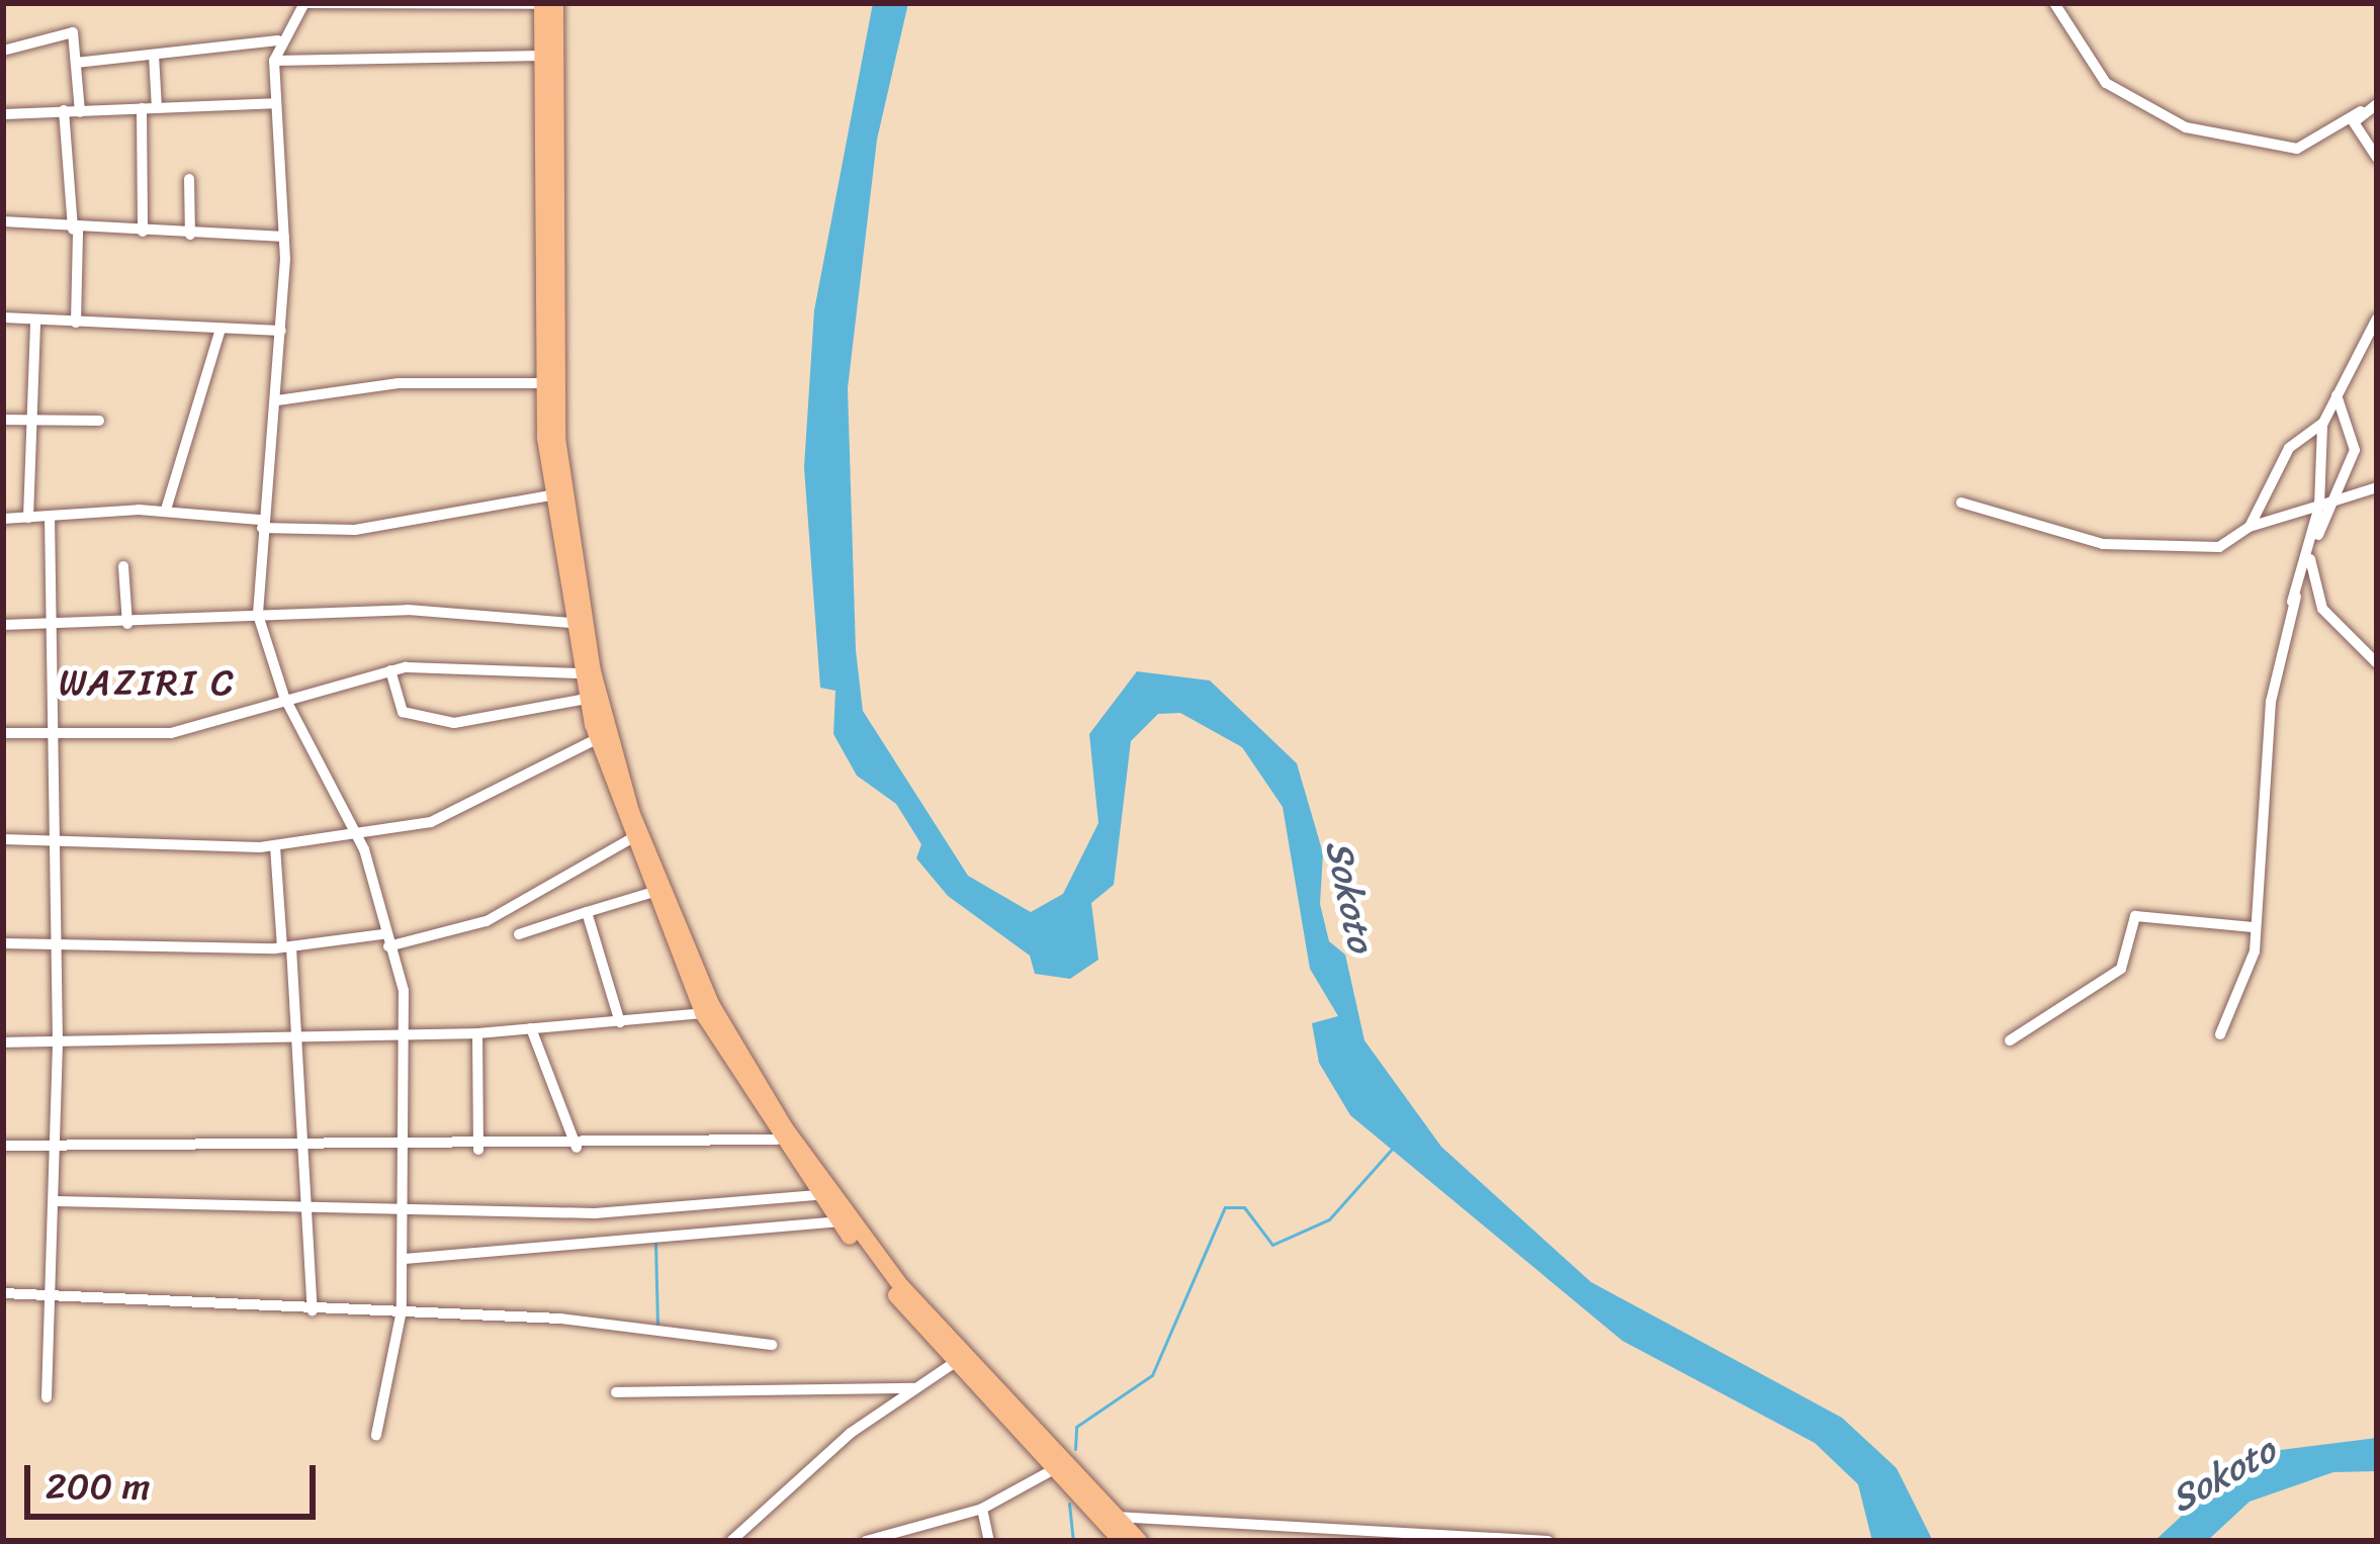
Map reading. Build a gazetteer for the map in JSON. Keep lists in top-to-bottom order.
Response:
{
  "districts": ["WAZIRI C"],
  "water": ["Sokoto"],
  "scale_bar": "200 m"
}
